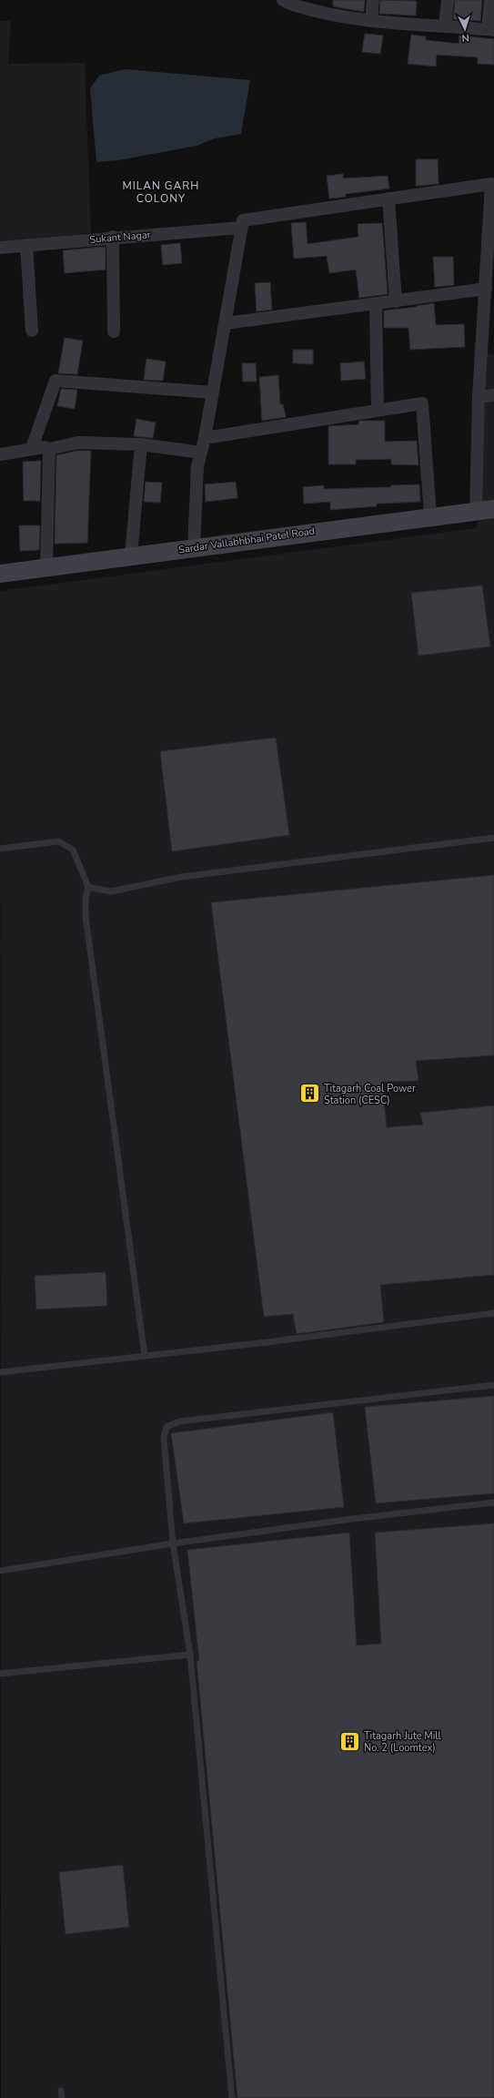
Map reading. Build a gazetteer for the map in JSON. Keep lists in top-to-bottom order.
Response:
{
  "streets": {
    "street": ["Sukant Nagar", "Sardar Vallabhbhai Patel Road"]
  },
  "districts": ["MILAN GARH COLONY"],
  "places": {
    "building": ["Titagarh Coal Power Station (CESC)", "Titagarh Jute Mill No. 2 (Loomtex)"]
  },
  "north": "bottom"
}
